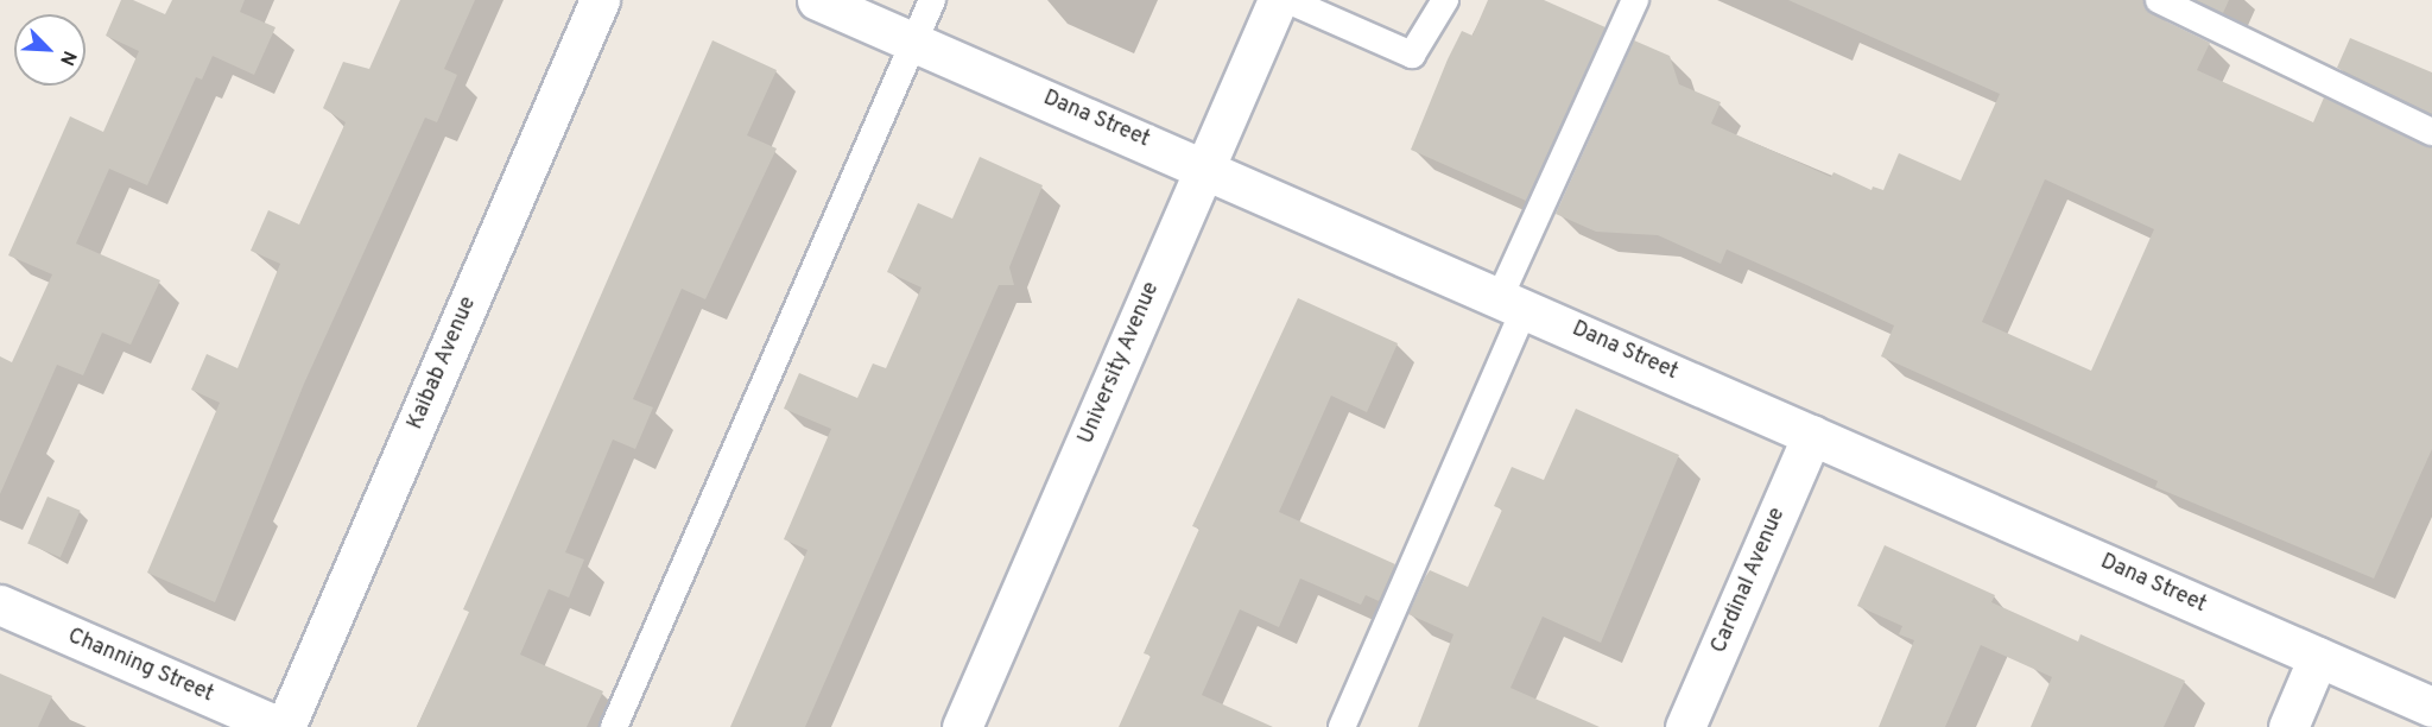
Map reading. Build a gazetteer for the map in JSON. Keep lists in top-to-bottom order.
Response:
{
  "streets": {
    "street": [
      "Dana Street",
      "Kaibab Avenue",
      "University Avenue",
      "Cardinal Avenue",
      "Channing Street"
    ]
  },
  "crossings": [
    ["Dana Street", "University Avenue"],
    ["Dana Street", "Cardinal Avenue"],
    ["Kaibab Avenue", "Channing Street"]
  ],
  "north": "bottom right"
}
